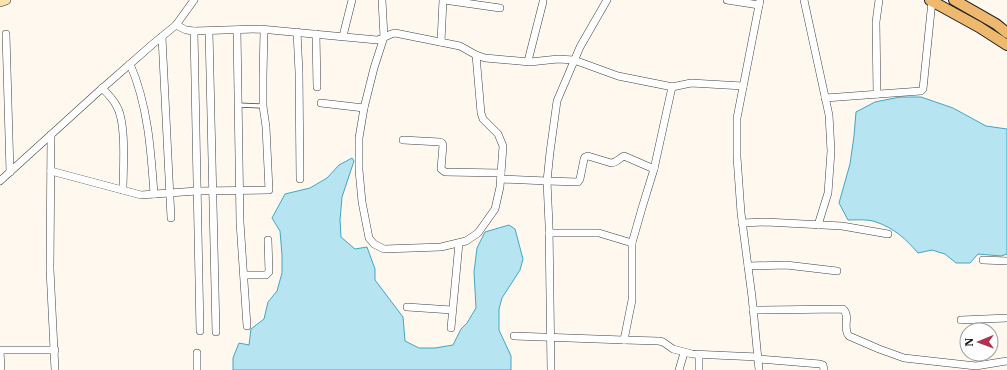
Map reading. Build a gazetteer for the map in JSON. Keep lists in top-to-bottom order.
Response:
{
  "north": "left"
}
